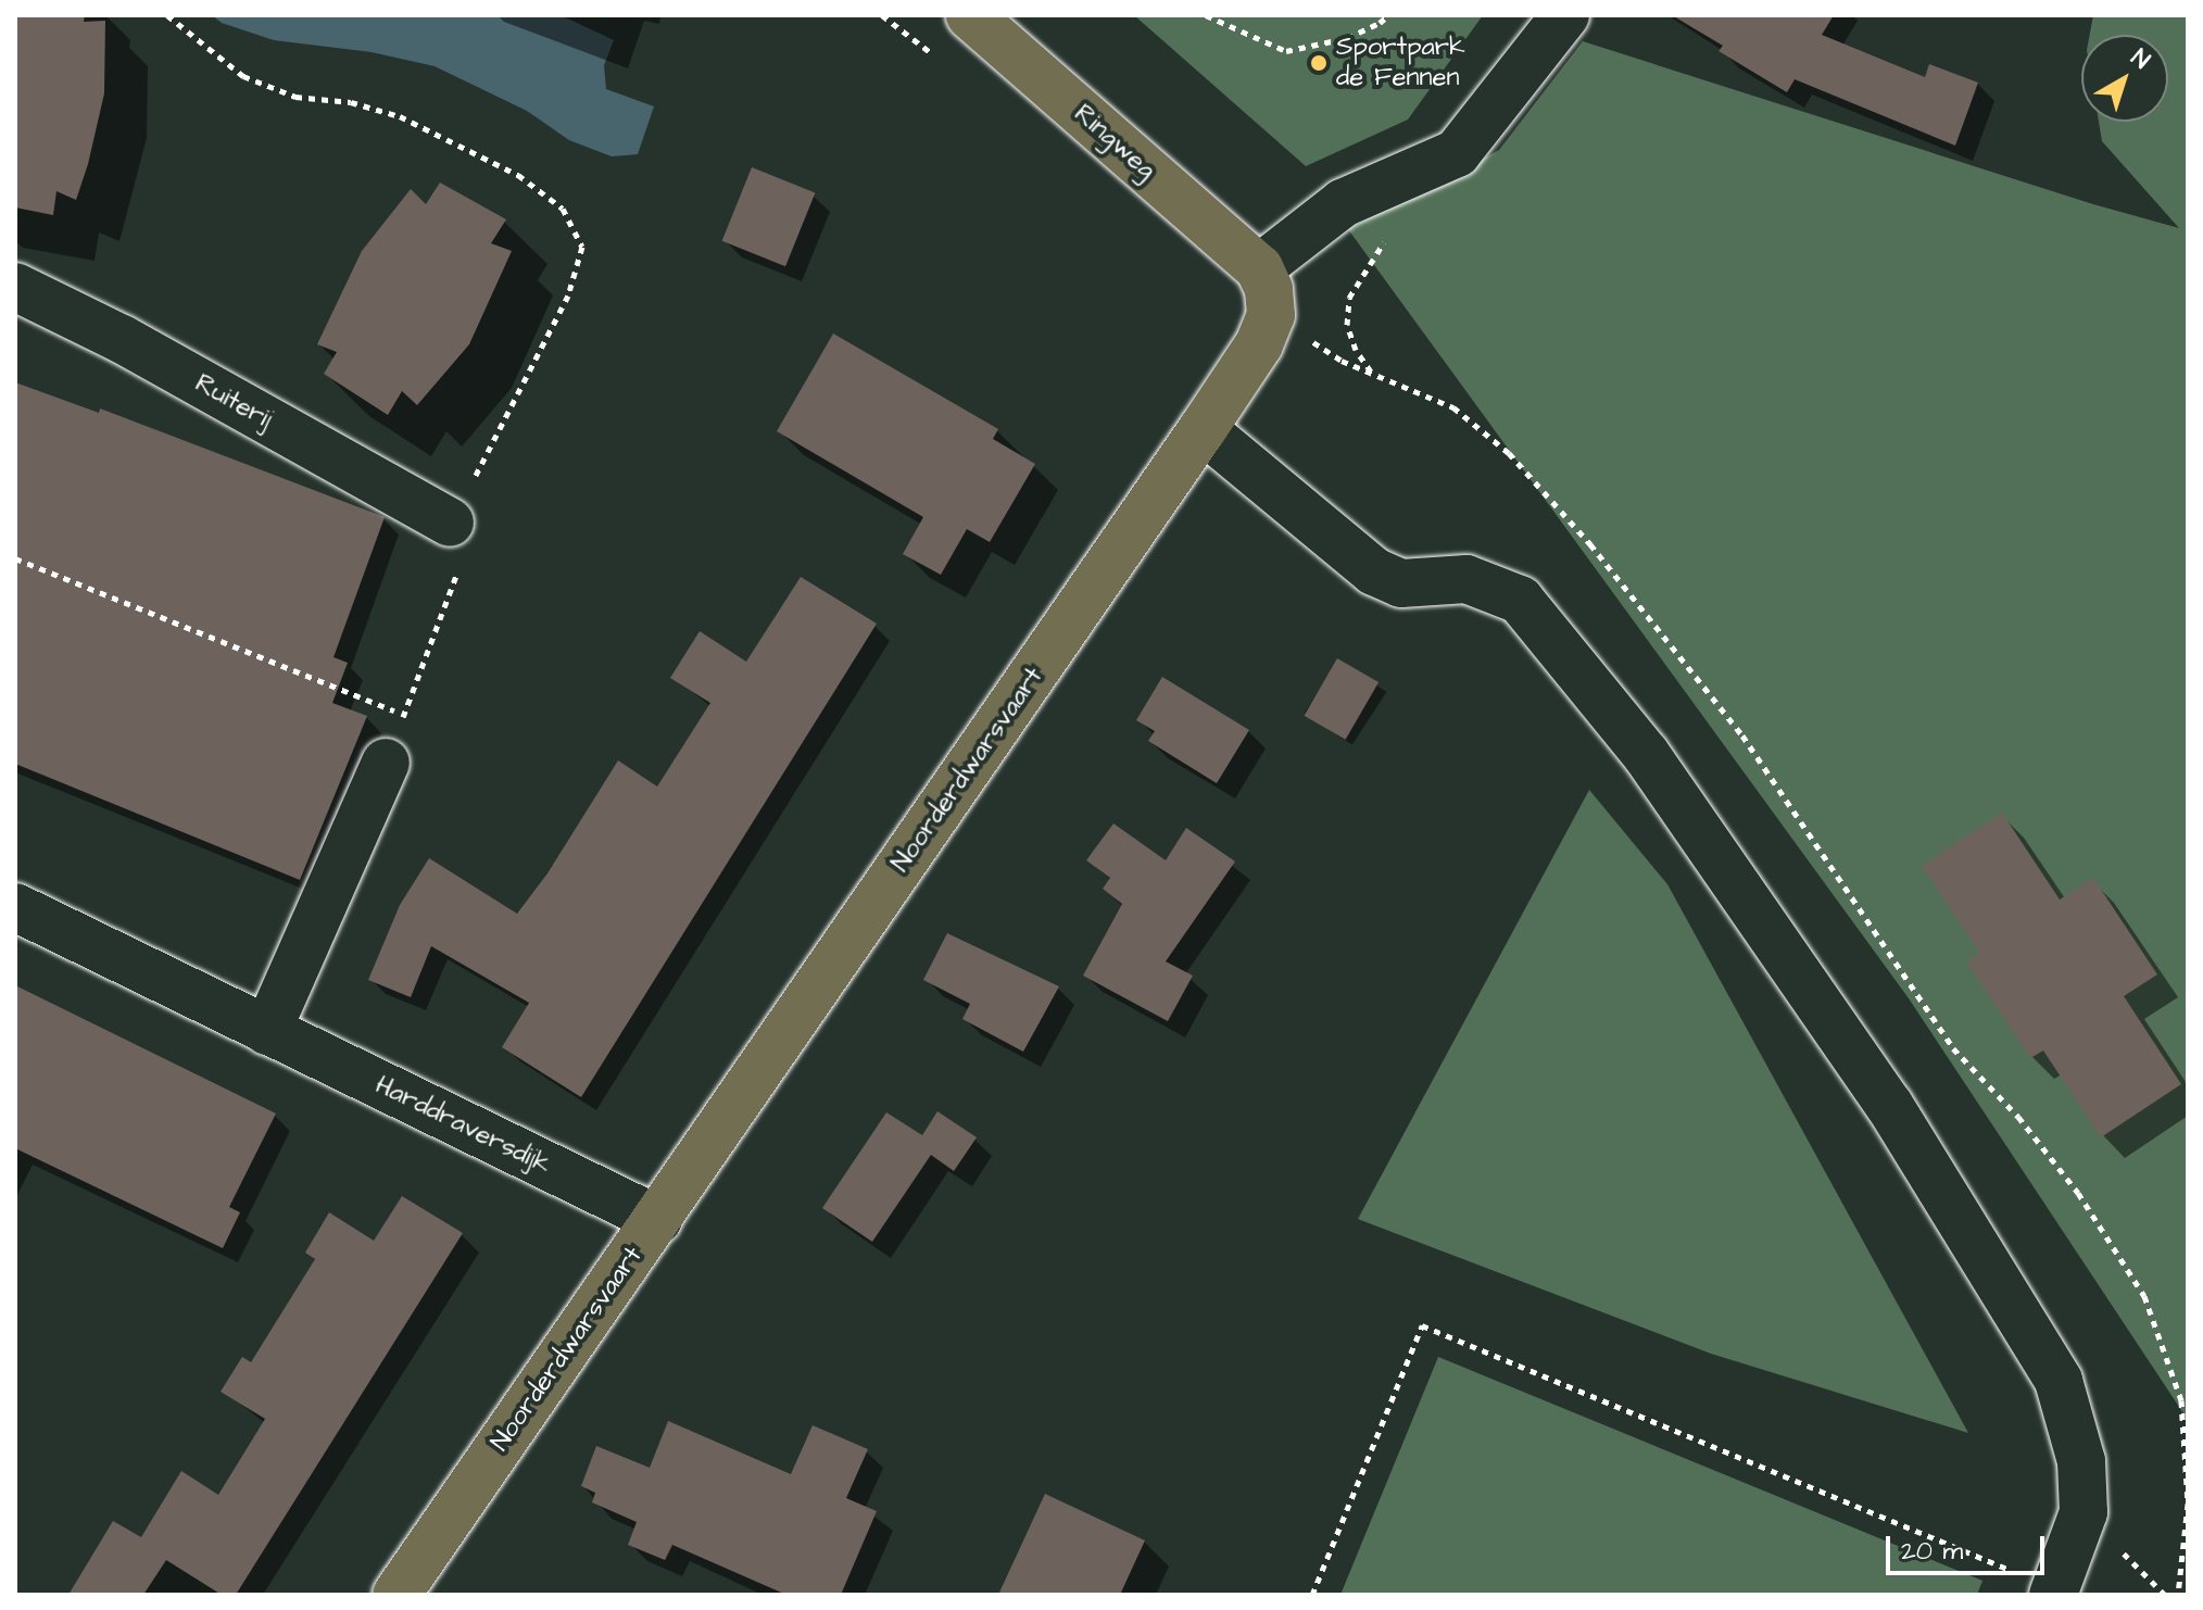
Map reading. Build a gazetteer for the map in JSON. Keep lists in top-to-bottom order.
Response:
{
  "streets": {
    "main road": ["Ringweg", "Noorderdwarsvaart"],
    "street": ["Ruiterij", "Harddraversdijk"]
  },
  "crossings": [
    ["Noorderdwarsvaart", "Harddraversdijk"]
  ],
  "places": ["Sportpark de Fennen"],
  "scale_bar": "20 m",
  "north": "top right"
}
